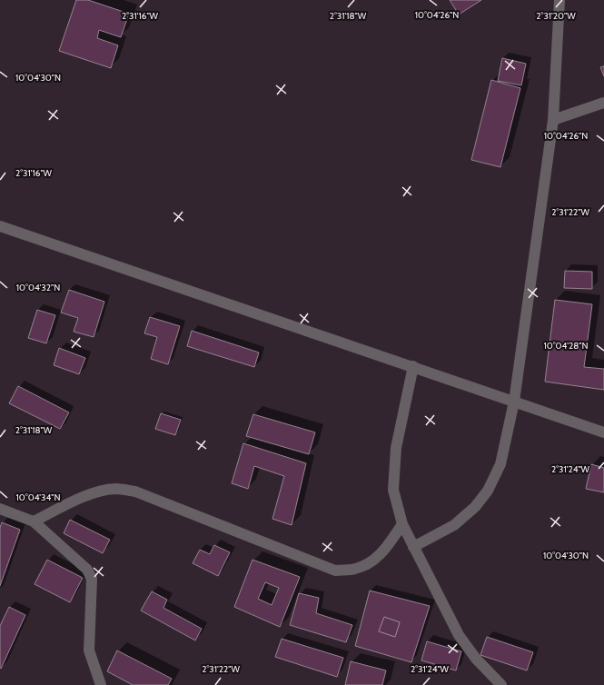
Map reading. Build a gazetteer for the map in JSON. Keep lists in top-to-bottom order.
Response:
{
  "coordinates": [
    "10°04'26\"N",
    "2°31'16\"W",
    "2°31'18\"W",
    "2°31'20\"W",
    "10°04'30\"N",
    "2°31'22\"W",
    "10°04'32\"N",
    "10°04'28\"N",
    "2°31'24\"W",
    "10°04'34\"N"
  ]
}
